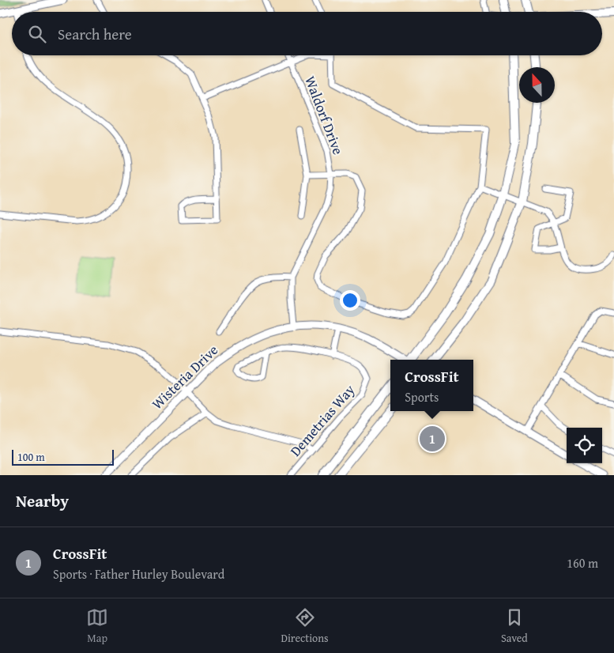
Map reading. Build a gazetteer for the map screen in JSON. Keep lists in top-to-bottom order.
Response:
{
  "streets": {
    "street": ["Waldorf Drive", "Wisteria Drive", "Demetrias Way"]
  },
  "crossings": [
    ["Waldorf Drive", "Wisteria Drive"]
  ],
  "scale_bar": "100 m",
  "north": "top",
  "page": {
    "search": "Search here",
    "popup": ["CrossFit", "Sports"],
    "pins": "1",
    "scale": "100 m",
    "heading": "Nearby",
    "list": [
      {
        "mark": "1",
        "name": "CrossFit",
        "note": "Sports · Father Hurley Boulevard",
        "value": "160 m"
      }
    ],
    "nav": ["Map", "Directions", "Saved"]
  }
}
